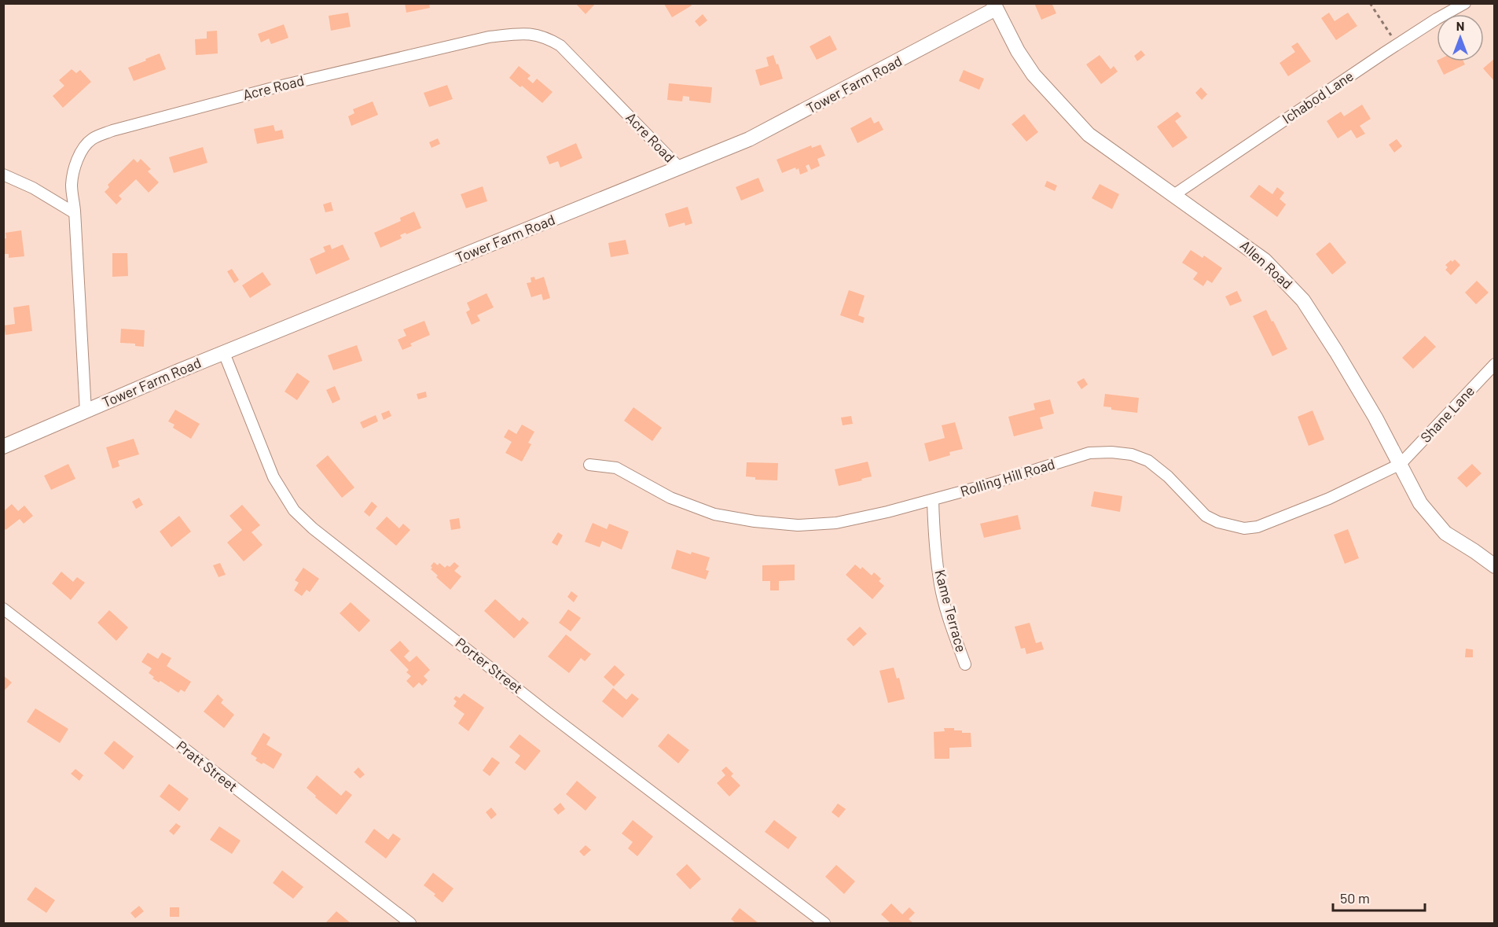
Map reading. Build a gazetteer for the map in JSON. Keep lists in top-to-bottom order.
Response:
{
  "streets": {
    "street": [
      "Tower Farm Road",
      "Acre Road",
      "Ichabod Lane",
      "Allen Road",
      "Shane Lane",
      "Rolling Hill Road",
      "Kame Terrace",
      "Porter Street",
      "Pratt Street"
    ]
  },
  "crossings": [
    ["Tower Farm Road", "Acre Road"],
    ["Tower Farm Road", "Allen Road"],
    ["Tower Farm Road", "Porter Street"],
    ["Ichabod Lane", "Allen Road"],
    ["Allen Road", "Shane Lane"],
    ["Allen Road", "Rolling Hill Road"],
    ["Shane Lane", "Rolling Hill Road"],
    ["Rolling Hill Road", "Kame Terrace"]
  ],
  "scale_bar": "50 m",
  "north": "top"
}
